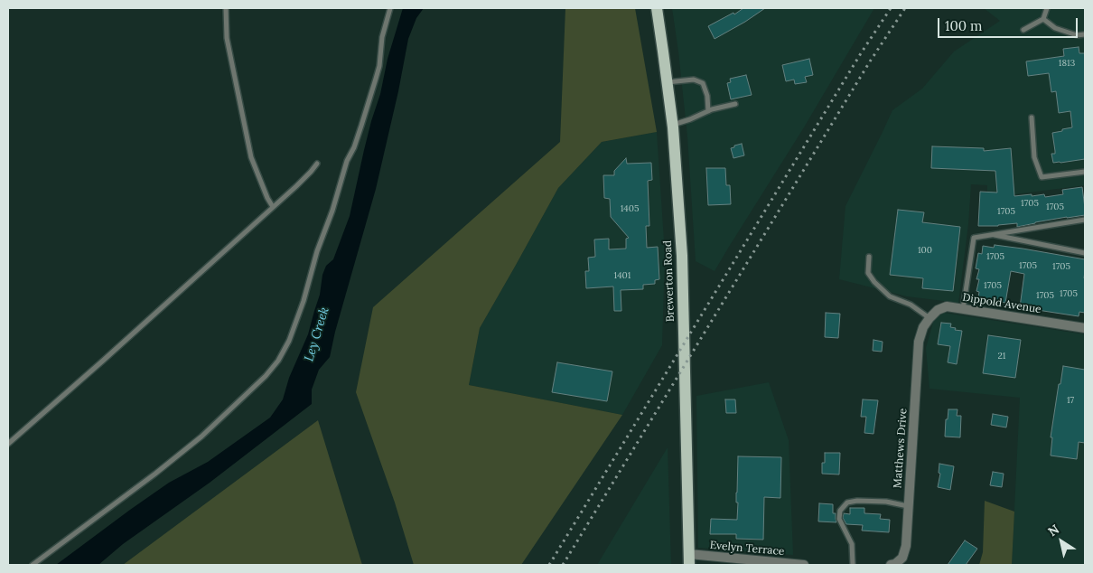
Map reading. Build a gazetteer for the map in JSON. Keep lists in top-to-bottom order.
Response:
{
  "streets": {
    "main road": ["Brewerton Road"],
    "street": ["Dippold Avenue", "Matthews Drive", "Evelyn Terrace"]
  },
  "crossings": [
    ["Brewerton Road", "Evelyn Terrace"],
    ["Dippold Avenue", "Matthews Drive"]
  ],
  "water": ["Ley Creek"],
  "house_numbers": [
    "1813",
    "1705",
    "1705",
    "1405",
    "1705",
    "100",
    "1705",
    "1705",
    "1705",
    "1401",
    "1705",
    "1705",
    "1705",
    "21",
    "17"
  ],
  "scale_bar": "100 m",
  "north": "top left"
}
